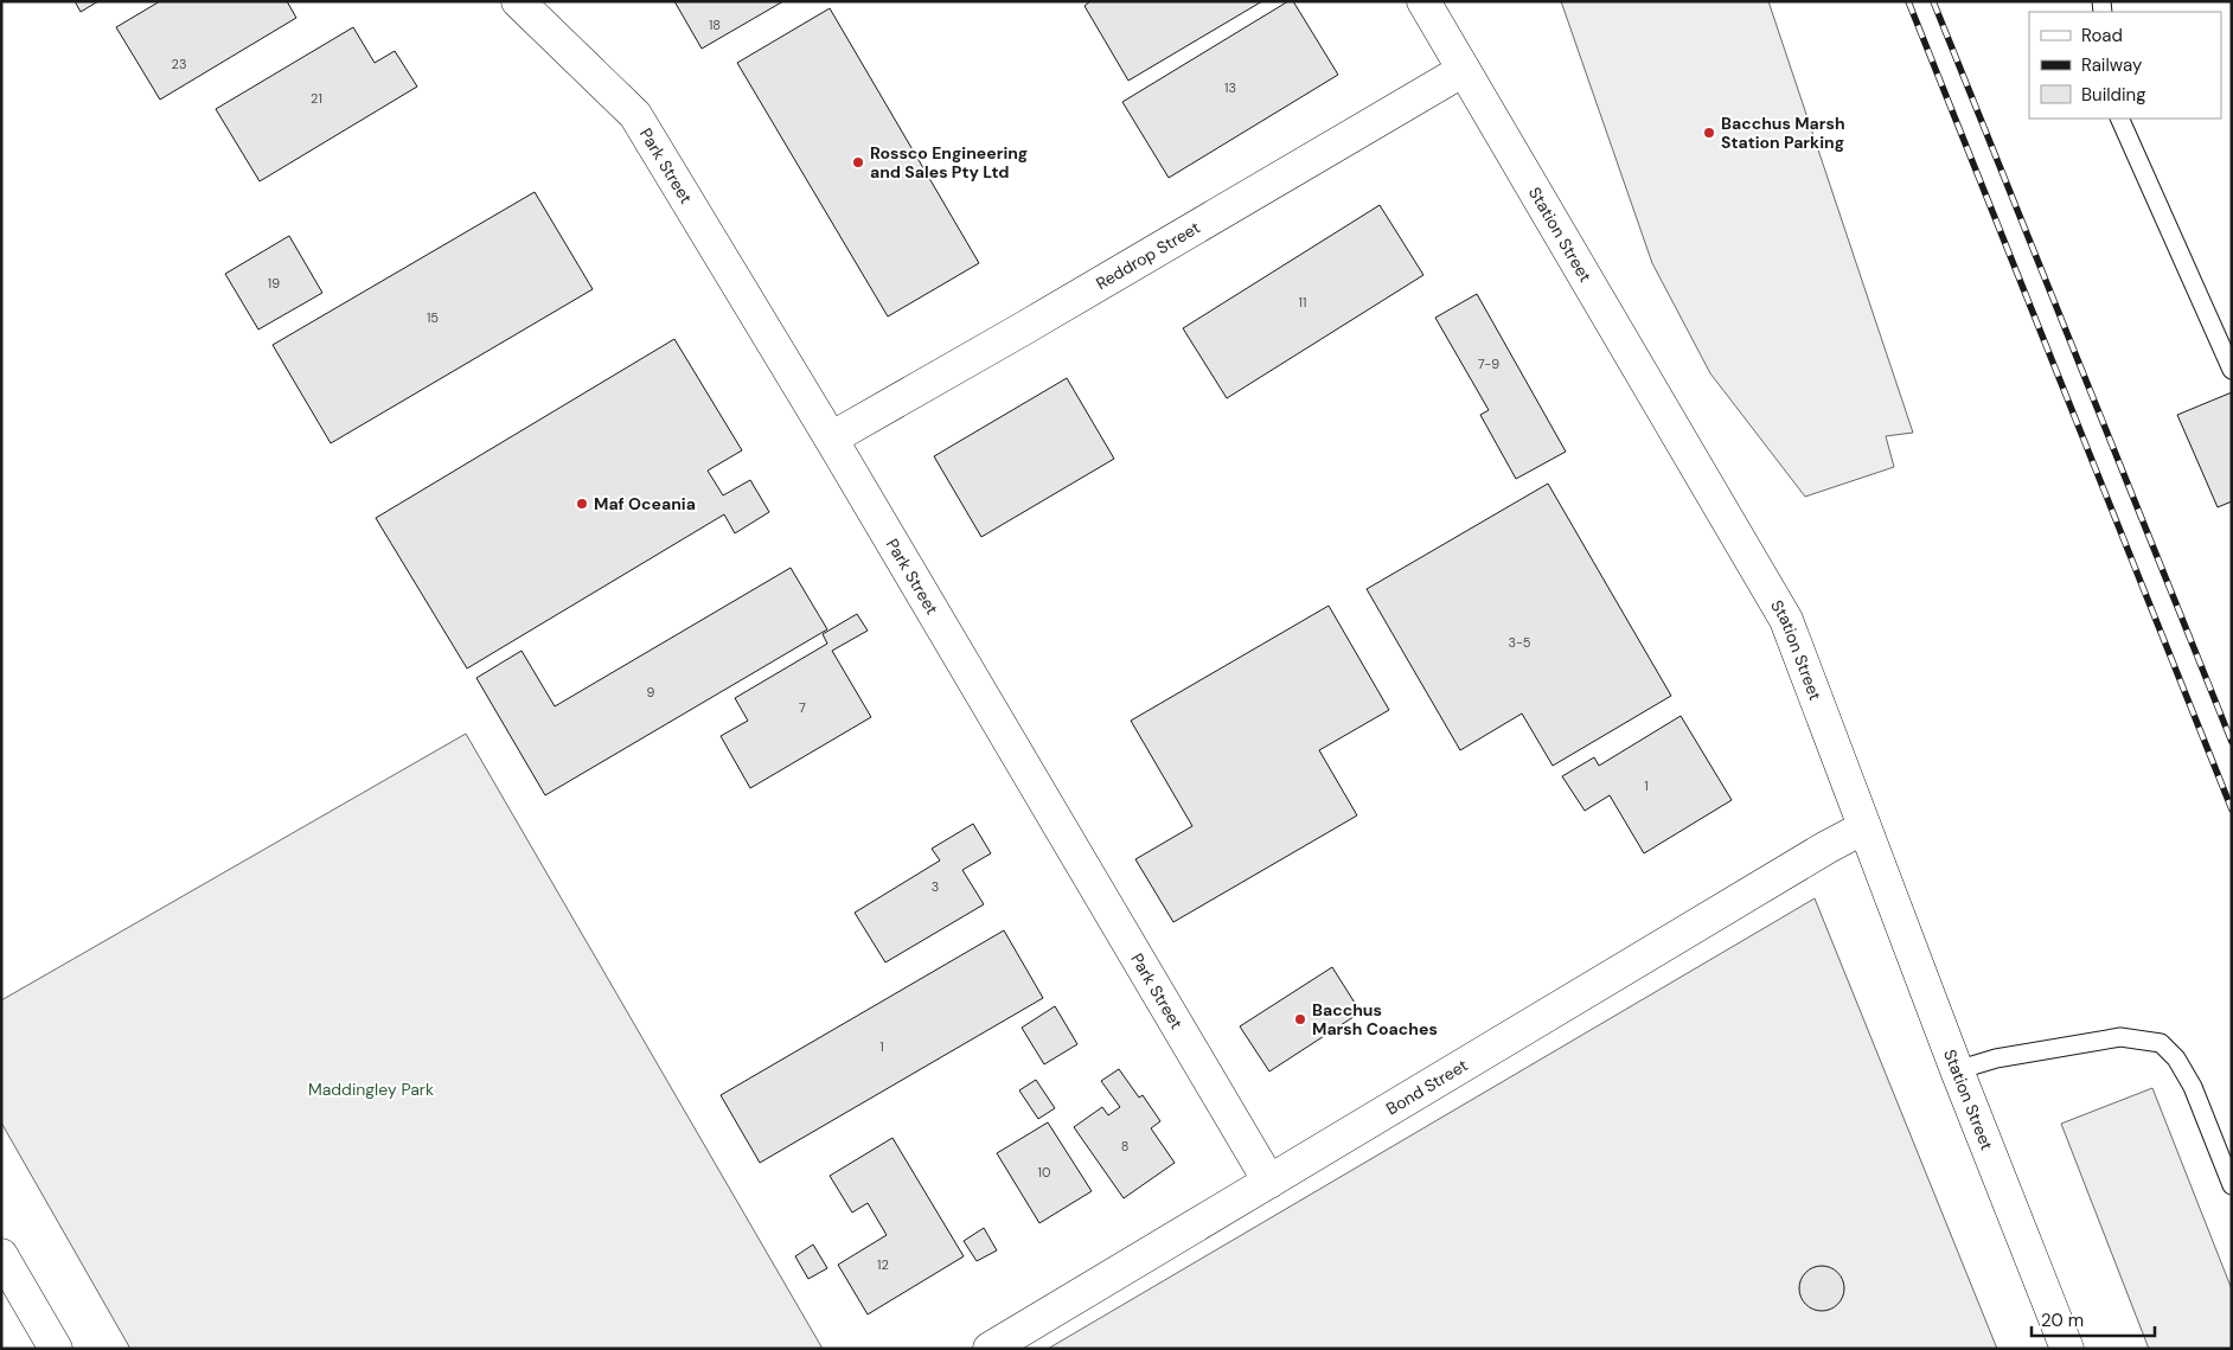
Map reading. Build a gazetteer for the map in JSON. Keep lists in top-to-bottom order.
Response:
{
  "streets": {
    "street": [
      "Park Street",
      "Station Street",
      "Reddrop Street",
      "Bond Street"
    ]
  },
  "crossings": [
    ["Park Street", "Reddrop Street"],
    ["Park Street", "Bond Street"],
    ["Station Street", "Reddrop Street"],
    ["Station Street", "Bond Street"]
  ],
  "parks": ["Maddingley Park"],
  "places": [
    "Bacchus Marsh Station Parking",
    "Rossco Engineering and Sales Pty Ltd",
    "Maf Oceania",
    "Bacchus Marsh Coaches"
  ],
  "house_numbers": [
    "18",
    "23",
    "13",
    "21",
    "19",
    "11",
    "15",
    "7-9",
    "3-5",
    "9",
    "7",
    "1",
    "3",
    "1",
    "8",
    "10",
    "12"
  ],
  "legend": ["Road", "Railway", "Building"],
  "scale_bar": "20 m"
}
